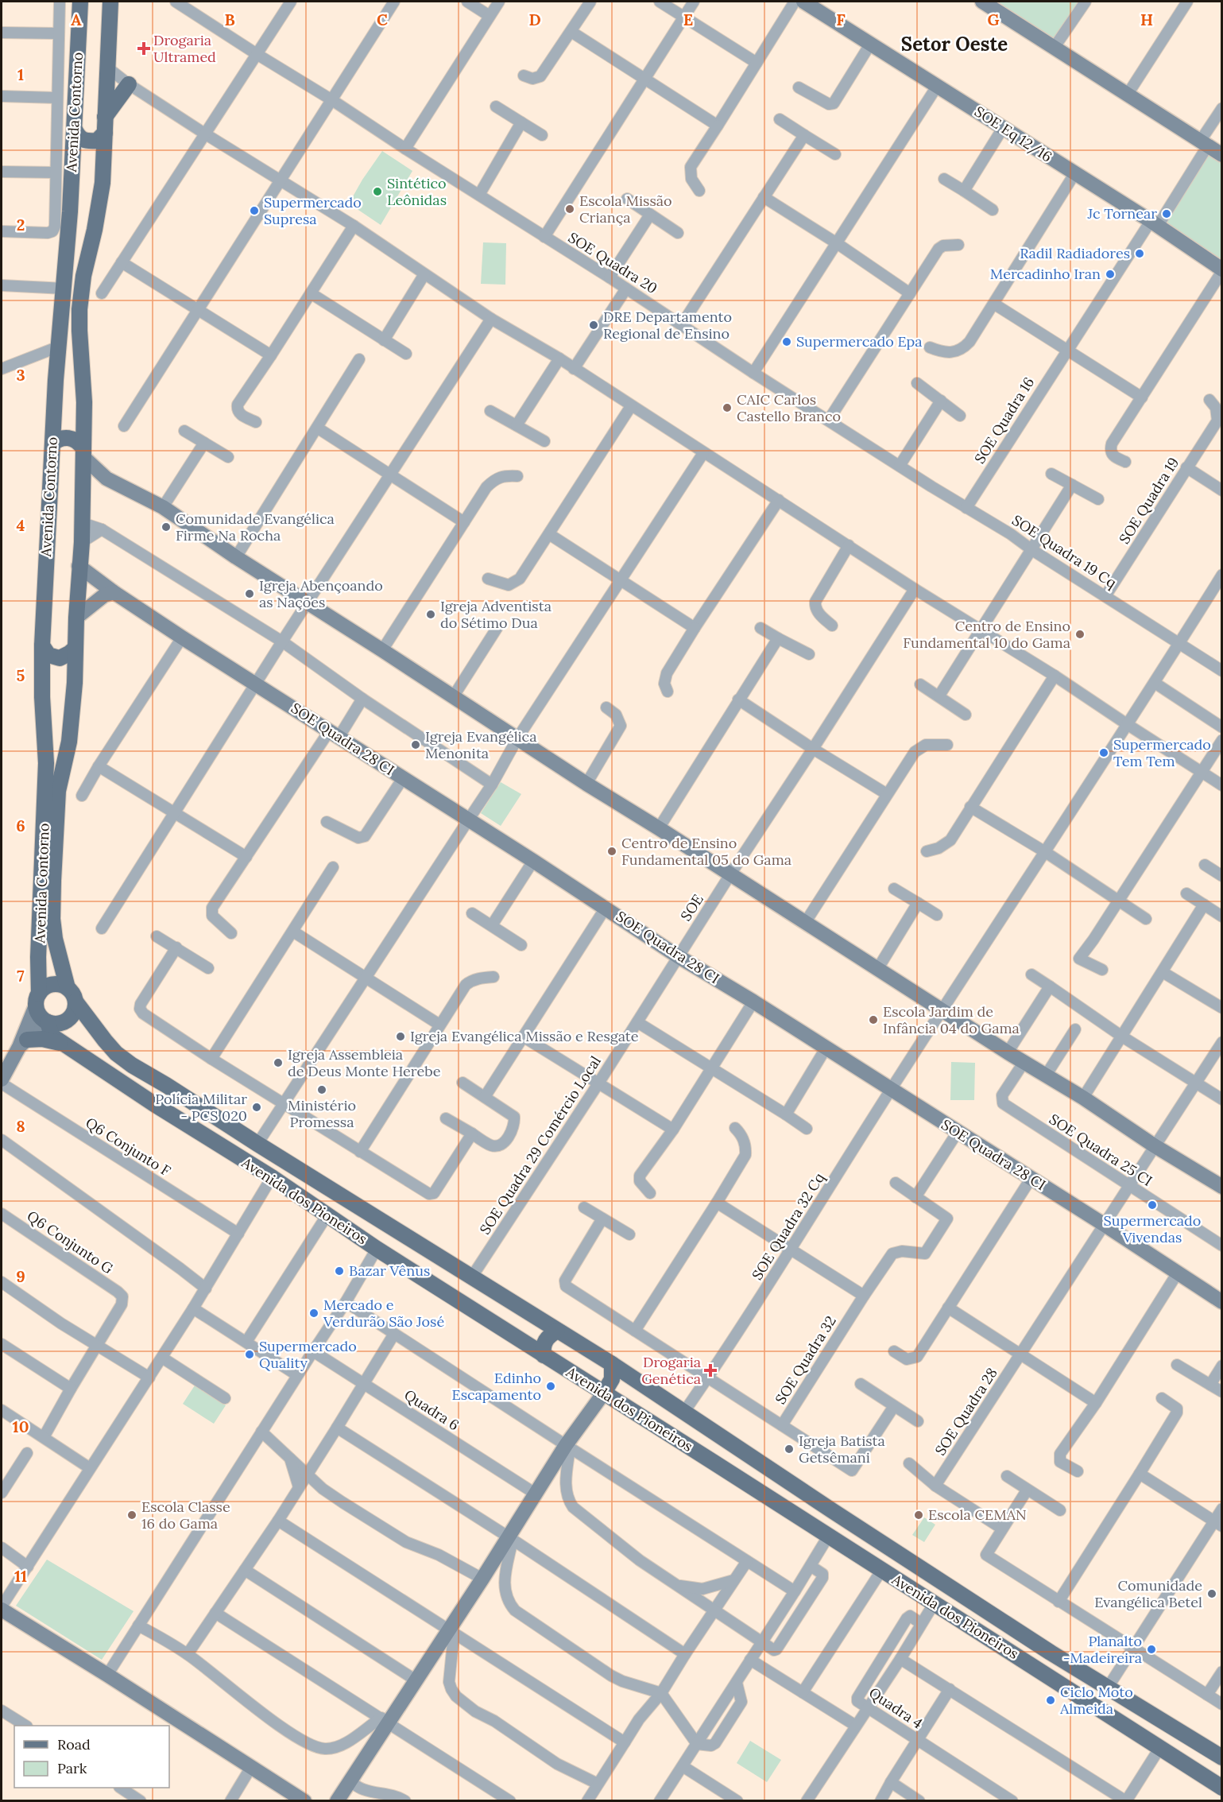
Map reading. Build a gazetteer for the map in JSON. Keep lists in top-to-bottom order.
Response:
{
  "streets": {
    "main road": ["Avenida Contorno", "Avenida dos Pioneiros"],
    "street": [
      "SOE Eq 12/16",
      "SOE Quadra 20",
      "SOE Quadra 16",
      "SOE Quadra 19",
      "SOE Quadra 19 Cq",
      "SOE Quadra 28 CI",
      "SOE",
      "SOE Quadra 29 Comércio Local",
      "Q6 Conjunto F",
      "SOE Quadra 25 CI",
      "SOE Quadra 32 Cq",
      "Q6 Conjunto G",
      "SOE Quadra 32",
      "Quadra 6",
      "SOE Quadra 28",
      "Quadra 4"
    ]
  },
  "crossings": [
    ["Avenida Contorno", "SOE Quadra 28 CI"],
    ["Avenida Contorno", "Avenida dos Pioneiros"],
    ["SOE Eq 12/16", "SOE Quadra 16"],
    ["SOE Quadra 20", "SOE Quadra 19 Cq"],
    ["SOE Quadra 16", "SOE Quadra 19 Cq"],
    ["SOE Quadra 19", "SOE Quadra 19 Cq"],
    ["SOE Quadra 28 CI", "SOE"],
    ["SOE Quadra 28 CI", "SOE Quadra 29 Comércio Local"],
    ["SOE Quadra 28 CI", "SOE Quadra 32 Cq"],
    ["SOE Quadra 28 CI", "SOE Quadra 28"],
    ["SOE", "SOE Quadra 29 Comércio Local"],
    ["SOE Quadra 29 Comércio Local", "Avenida dos Pioneiros"],
    ["SOE Quadra 25 CI", "SOE Quadra 28"],
    ["Avenida dos Pioneiros", "SOE Quadra 32 Cq"]
  ],
  "districts": ["Setor Oeste"],
  "places": {
    "health": ["Drogaria Ultramed", "Drogaria Genética"],
    "other": [
      "Sintético Leônidas",
      "Escola Missão Criança",
      "Supermercado Supresa",
      "Jc Tornear",
      "Radil Radiadores",
      "Mercadinho Iran",
      "DRE Departamento Regional de Ensino",
      "Supermercado Epa",
      "CAIC Carlos Castello Branco",
      "Comunidade Evangélica Firme Na Rocha",
      "Igreja Abençoando as Nações",
      "Igreja Adventista do Sétimo Dua",
      "Centro de Ensino Fundamental 10 do Gama",
      "Igreja Evangélica Menonita",
      "Supermercado Tem Tem",
      "Centro de Ensino Fundamental 05 do Gama",
      "Escola Jardim de Infância 04 do Gama",
      "Igreja Evangélica Missão e Resgate",
      "Igreja Assembleia de Deus Monte Herebe",
      "Ministério Promessa",
      "Polícia Militar - PCS 020",
      "Supermercado Vivendas",
      "Bazar Vênus",
      "Mercado e Verdurão São José",
      "Supermercado Quality",
      "Edinho Escapamento",
      "Igreja Batista Getsêmani",
      "Escola Classe 16 do Gama",
      "Escola CEMAN",
      "Comunidade Evangélica Betel",
      "Planalto -Madeireira",
      "Ciclo Moto Almeida"
    ]
  },
  "legend": ["Road", "Park"],
  "grid": {
    "columns": [
      "A",
      "B",
      "C",
      "D",
      "E",
      "F",
      "G",
      "H"
    ],
    "rows": [
      "1",
      "2",
      "3",
      "4",
      "5",
      "6",
      "7",
      "8",
      "9",
      "10",
      "11"
    ]
  }
}
